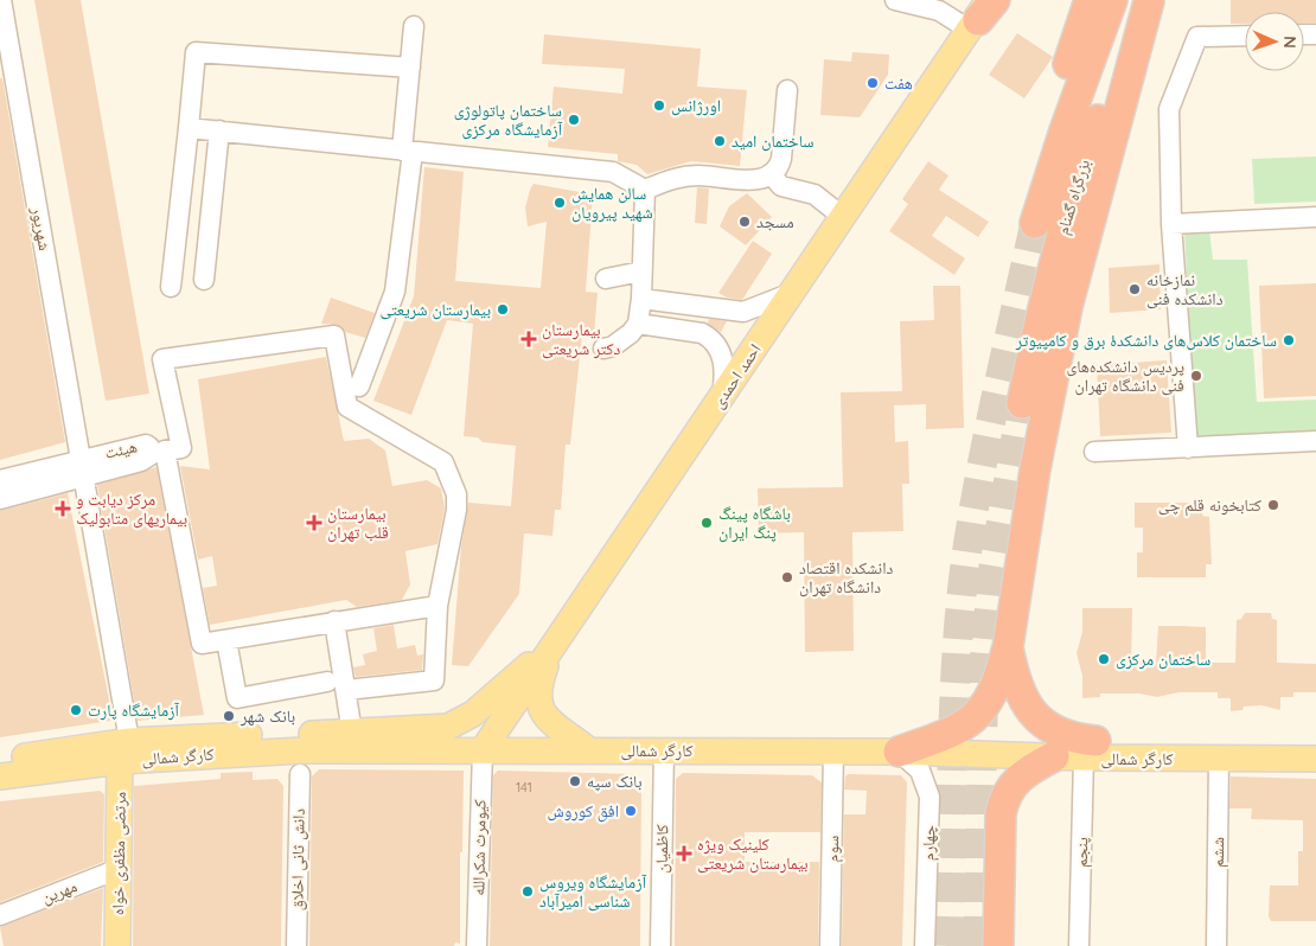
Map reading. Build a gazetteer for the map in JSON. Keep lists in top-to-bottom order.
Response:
{
  "streets": {
    "highway": ["بزرگراه گمنام"],
    "main road": ["احمد احمدی", "کارگر شمالی", "مرتضی مظفری خواه"],
    "street": [
      "شهریور",
      "هیئت",
      "چهارم",
      "کیومرث شکرالله",
      "کاظمیان",
      "سوم",
      "پنجم",
      "ششم",
      "دانش ثانی اخلاق",
      "مهرین"
    ]
  },
  "crossings": [
    ["شهریور", "هیئت"],
    ["شهریور", "کارگر شمالی"],
    ["شهریور", "مرتضی مظفری خواه"],
    ["احمد احمدی", "کارگر شمالی"],
    ["احمد احمدی", "کیومرث شکرالله"],
    ["کارگر شمالی", "چهارم"],
    ["کارگر شمالی", "کیومرث شکرالله"],
    ["کارگر شمالی", "کاظمیان"],
    ["کارگر شمالی", "سوم"],
    ["کارگر شمالی", "پنجم"],
    ["کارگر شمالی", "ششم"],
    ["کارگر شمالی", "مرتضی مظفری خواه"],
    ["مرتضی مظفری خواه", "مهرین"]
  ],
  "places": {
    "other": [
      "هفت",
      "اورژانس",
      "ساختمان پاتولوژی آزمایشگاه مرکزی",
      "ساختمان امید",
      "سالن همایش شهید پیرویان",
      "مسجد",
      "نمازخانه دانشکده فنی",
      "بیمارستان شریعتی",
      "ساختمان کلاس‌های دانشکدهٔ برق و کامپیوتر",
      "پردیس دانشکده‌های فنی دانشگاه تهران",
      "کتابخونه قلم چی",
      "باشگاه پینگ پنگ ایران",
      "دانشکده اقتصاد دانشگاه تهران",
      "ساختمان مرکزی",
      "آزمایشگاه پارت",
      "بانک شهر",
      "بانک سپه",
      "افق کوروش",
      "آزمایشگاه ویروس شناسی امیرآباد"
    ],
    "health": [
      "بیمارستان دکتر شریعتی",
      "مرکز دیابت و بیماریهای متابولیک",
      "بیمارستان قلب تهران",
      "کلینیک ویژه بیمارستان شریعتی"
    ]
  },
  "house_numbers": ["141"],
  "north": "right"
}
